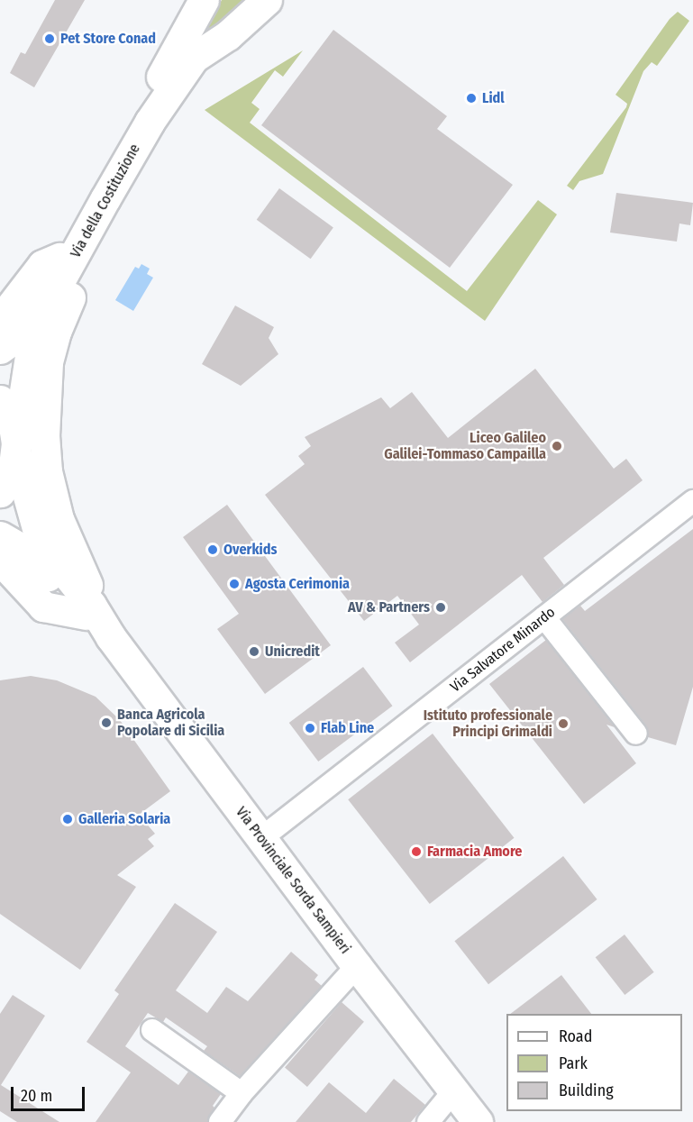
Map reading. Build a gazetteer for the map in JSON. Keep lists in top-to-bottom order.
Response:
{
  "streets": {
    "street": ["Via della Costituzione", "Via Salvatore Minardo", "Via Provinciale Sorda Sampieri"]
  },
  "crossings": [
    ["Via Salvatore Minardo", "Via Provinciale Sorda Sampieri"]
  ],
  "places": [
    "Pet Store Conad",
    "Lidl",
    "Liceo Galileo Galilei-Tommaso Campailla",
    "Overkids",
    "Agosta Cerimonia",
    "AV & Partners",
    "Unicredit",
    "Banca Agricola Popolare di Sicilia",
    "Istituto professionale Principi Grimaldi",
    "Flab Line",
    "Galleria Solaria",
    "Farmacia Amore"
  ],
  "legend": ["Road", "Park", "Building"],
  "scale_bar": "20 m"
}
